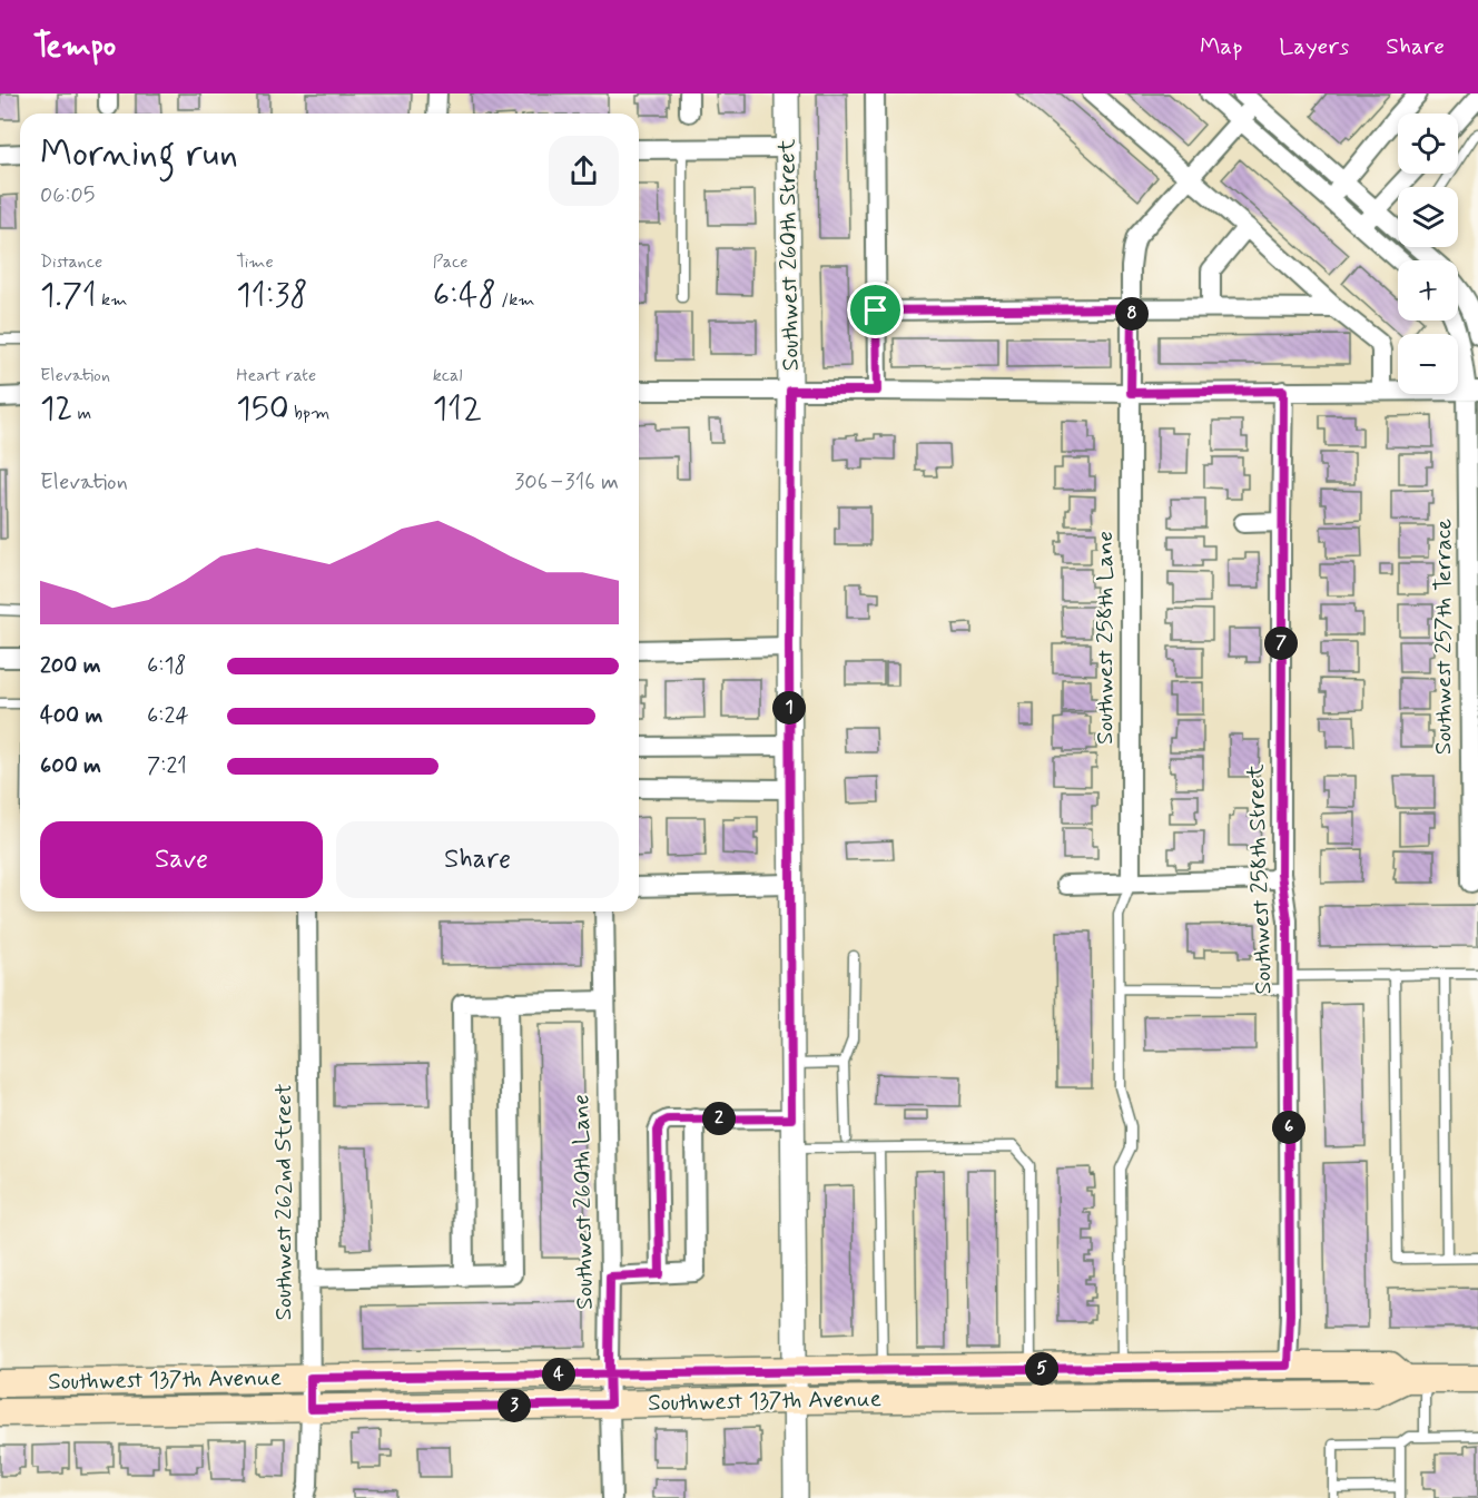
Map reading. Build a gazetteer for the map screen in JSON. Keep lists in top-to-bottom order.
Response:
{
  "streets": {
    "main road": ["Southwest 137th Avenue"],
    "street": [
      "Southwest 260th Street",
      "Southwest 257th Terrace",
      "Southwest 258th Lane",
      "Southwest 258th Street",
      "Southwest 262nd Street",
      "Southwest 260th Lane"
    ]
  },
  "crossings": [
    ["Southwest 260th Street", "Southwest 137th Avenue"],
    ["Southwest 258th Street", "Southwest 137th Avenue"],
    ["Southwest 262nd Street", "Southwest 137th Avenue"],
    ["Southwest 260th Lane", "Southwest 137th Avenue"]
  ],
  "page": {
    "header": "Tempo",
    "nav": ["Map", "Layers", "Share"],
    "map_buttons": ["+", "−"],
    "heading": ["Morning run", "06:05"],
    "stats": [
      ["Distance", "1.71 km"],
      ["Time", "11:38"],
      ["Pace", "6:48 /km"],
      ["Elevation", "12 m"],
      ["Heart rate", "150 bpm"],
      ["kcal", "112"]
    ],
    "pins": [
      "8",
      "7",
      "1",
      "2",
      "6",
      "5",
      "4",
      "3"
    ],
    "chart": ["Elevation", "306–316 m"],
    "list": [
      {
        "name": "200 m",
        "note": "6:18"
      },
      {
        "name": "400 m",
        "note": "6:24"
      },
      {
        "name": "600 m",
        "note": "7:21"
      }
    ],
    "buttons": ["Save", "Share"]
  }
}
